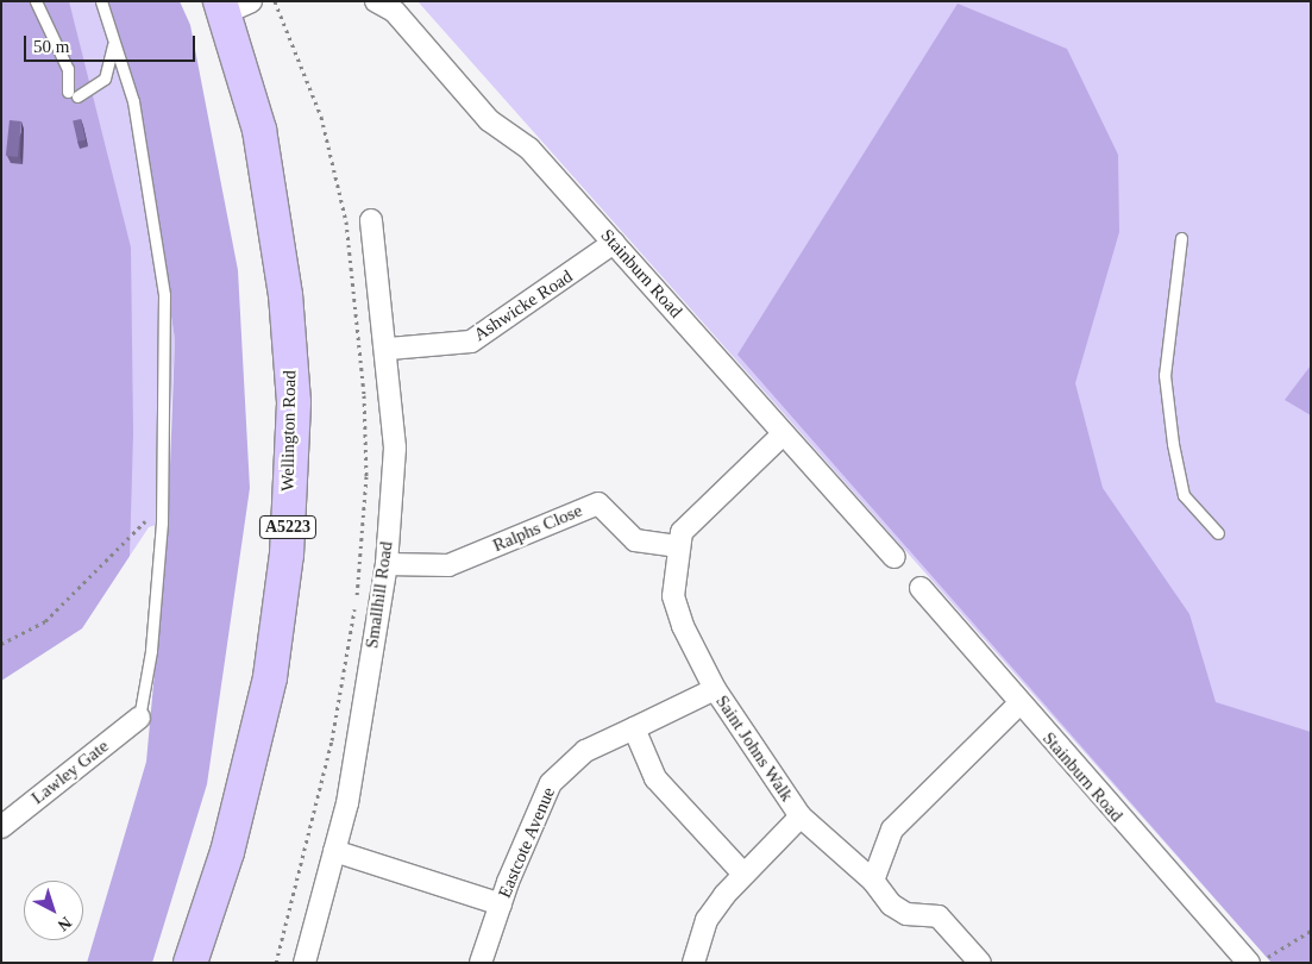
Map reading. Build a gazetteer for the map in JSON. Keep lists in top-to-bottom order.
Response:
{
  "streets": {
    "main road": ["Wellington Road", "A5223"],
    "street": [
      "Stainburn Road",
      "Ashwicke Road",
      "Ralphs Close",
      "Smallhill Road",
      "Saint Johns Walk",
      "Lawley Gate",
      "Eastcote Avenue"
    ]
  },
  "crossings": [
    ["Stainburn Road", "Ashwicke Road"],
    ["Stainburn Road", "Saint Johns Walk"],
    ["Ashwicke Road", "Smallhill Road"],
    ["Ralphs Close", "Smallhill Road"],
    ["Ralphs Close", "Saint Johns Walk"],
    ["Saint Johns Walk", "Eastcote Avenue"]
  ],
  "scale_bar": "50 m",
  "north": "bottom right"
}
